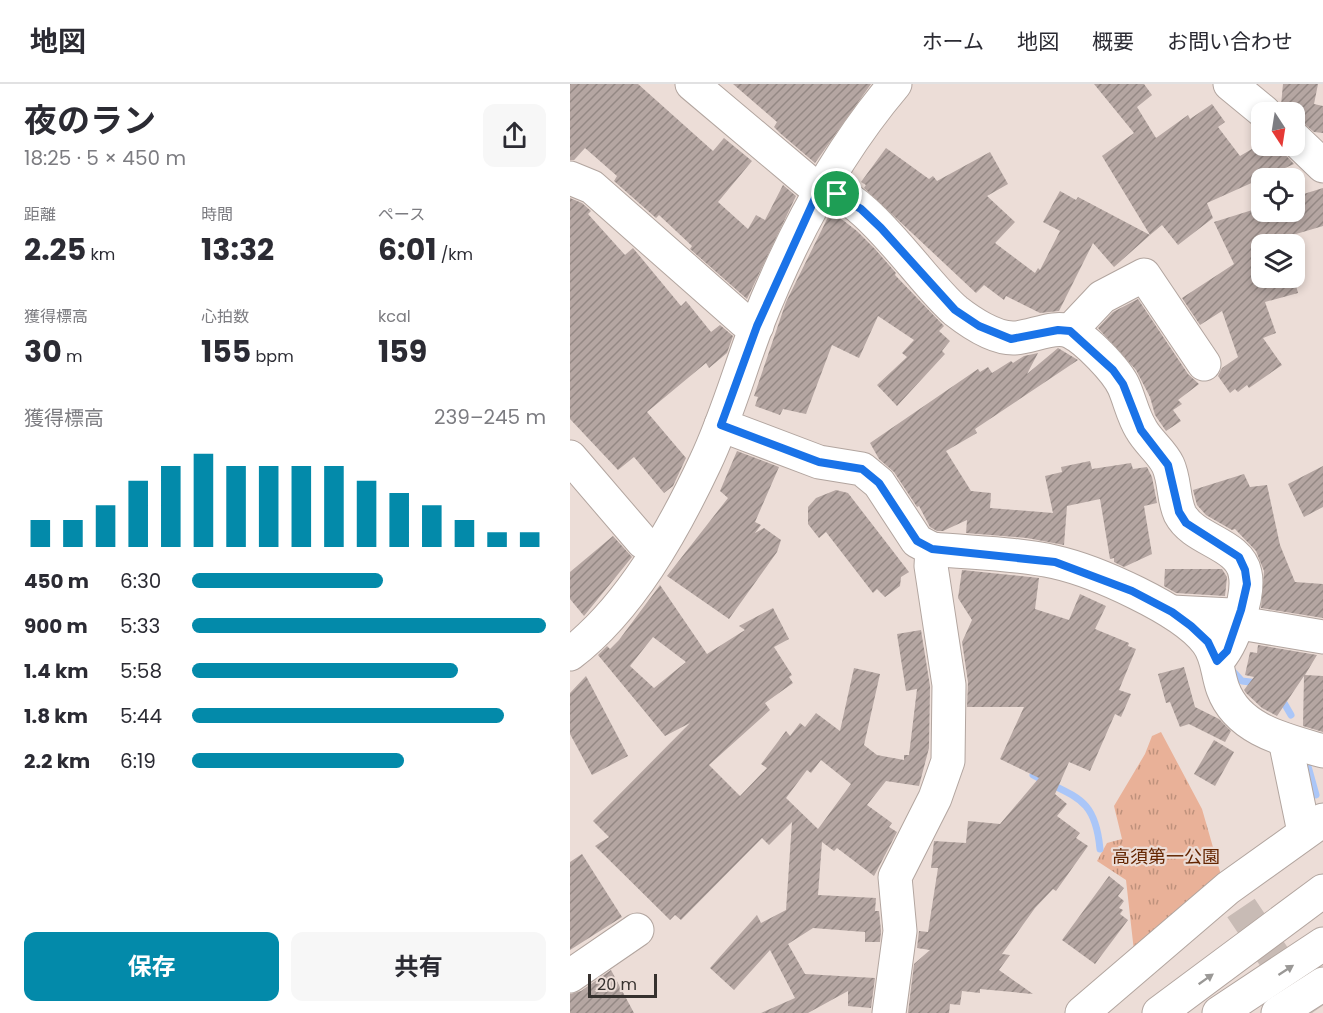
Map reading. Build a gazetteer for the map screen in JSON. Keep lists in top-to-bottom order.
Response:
{
  "parks": ["高須第一公園"],
  "scale_bar": "20 m",
  "north": "bottom",
  "page": {
    "header": "地図",
    "nav": [
      "ホーム",
      "地図",
      "概要",
      "お問い合わせ"
    ],
    "heading": ["夜のラン", "18:25 · 5 × 450 m"],
    "stats": [
      ["距離", "2.25 km"],
      ["時間", "13:32"],
      ["ペース", "6:01 /km"],
      ["獲得標高", "30 m"],
      ["心拍数", "155 bpm"],
      ["kcal", "159"]
    ],
    "chart": ["獲得標高", "239–245 m"],
    "list": [
      {
        "name": "450 m",
        "note": "6:30"
      },
      {
        "name": "900 m",
        "note": "5:33"
      },
      {
        "name": "1.4 km",
        "note": "5:58"
      },
      {
        "name": "1.8 km",
        "note": "5:44"
      },
      {
        "name": "2.2 km",
        "note": "6:19"
      }
    ],
    "buttons": ["保存", "共有"],
    "scale": "20 m"
  }
}
